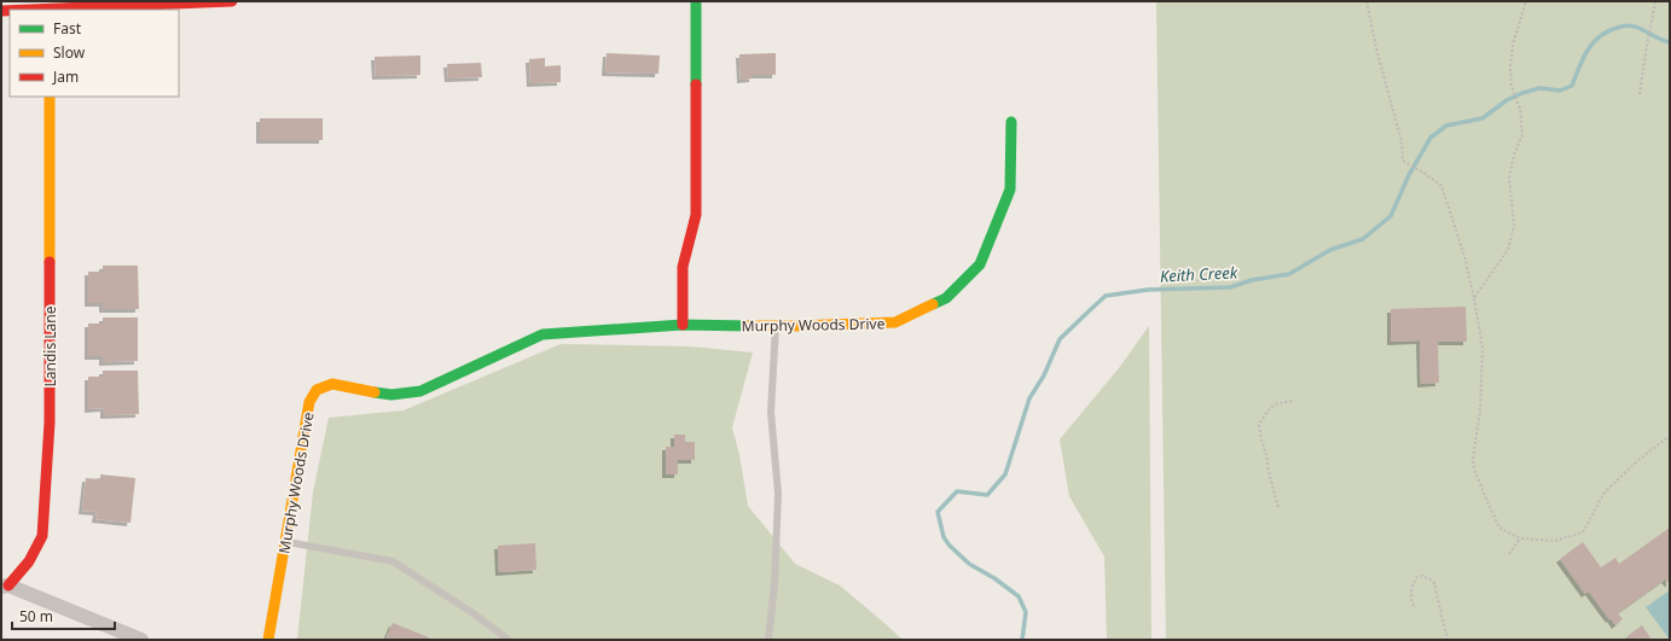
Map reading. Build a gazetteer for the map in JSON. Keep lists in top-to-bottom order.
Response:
{
  "streets": {
    "street": ["Murphy Woods Drive", "Landis Lane"]
  },
  "water": ["Keith Creek"],
  "legend": ["Fast", "Slow", "Jam"],
  "scale_bar": "50 m"
}
